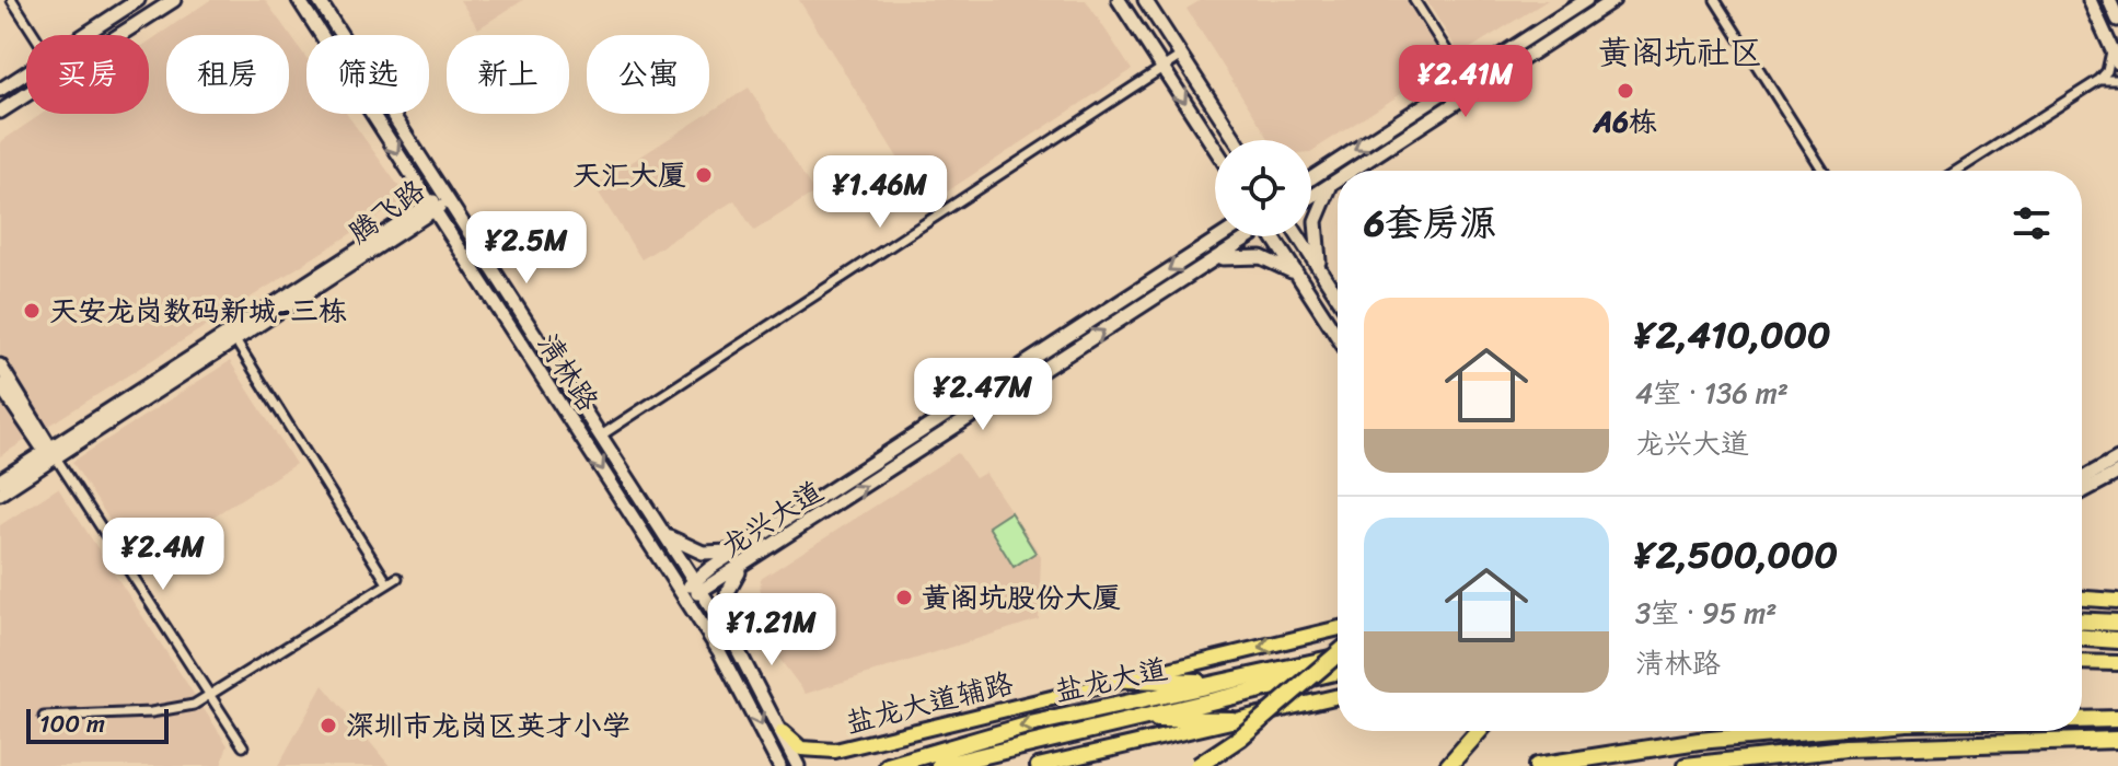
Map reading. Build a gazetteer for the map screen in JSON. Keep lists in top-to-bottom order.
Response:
{
  "streets": {
    "highway": ["盐龙大道"],
    "main road": [
      "腾飞路",
      "清林路",
      "龙兴大道",
      "盐龙大道辅路"
    ]
  },
  "crossings": [
    ["腾飞路", "清林路"],
    ["清林路", "龙兴大道"],
    ["清林路", "盐龙大道辅路"]
  ],
  "districts": ["黄阁坑社区"],
  "places": [
    "A6栋",
    "天汇大厦",
    "天安龙岗数码新城-三栋",
    "黄阁坑股份大厦",
    "深圳市龙岗区英才小学"
  ],
  "scale_bar": "100 m",
  "page": {
    "chip": [
      "买房",
      "租房",
      "筛选",
      "新上",
      "公寓"
    ],
    "price": [
      "¥2.41M",
      "¥1.46M",
      "¥2.5M",
      "¥2.47M",
      "¥2.4M",
      "¥1.21M"
    ],
    "heading": "6套房源",
    "list": [
      {
        "name": "¥2,410,000",
        "note": "4室 · 136 m² · 龙兴大道"
      },
      {
        "name": "¥2,500,000",
        "note": "3室 · 95 m² · 清林路"
      }
    ],
    "scale": "100 m"
  }
}
